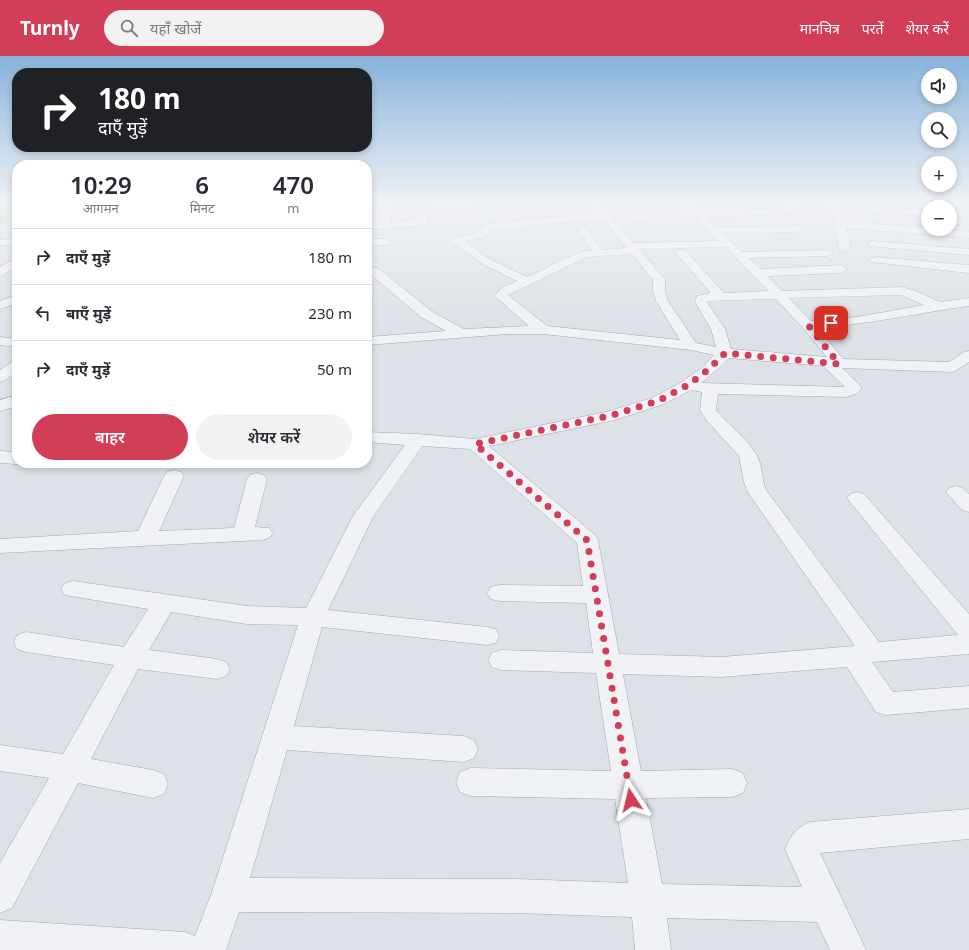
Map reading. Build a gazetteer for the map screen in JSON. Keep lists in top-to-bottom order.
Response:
{
  "page": {
    "header": "Turnly",
    "search": "यहाँ खोजें",
    "nav": ["मानचित्र", "परतें", "शेयर करें"],
    "map_buttons": ["+", "−"],
    "turn": ["180 m", "दाएँ मुड़ें"],
    "eta": [
      "10:29",
      "आगमन",
      "6",
      "मिनट",
      "470",
      "m"
    ],
    "list": [
      {
        "name": "दाएँ मुड़ें",
        "value": "180 m"
      },
      {
        "name": "बाएँ मुड़ें",
        "value": "230 m"
      },
      {
        "name": "दाएँ मुड़ें",
        "value": "50 m"
      }
    ],
    "buttons": ["बाहर", "शेयर करें"]
  }
}
